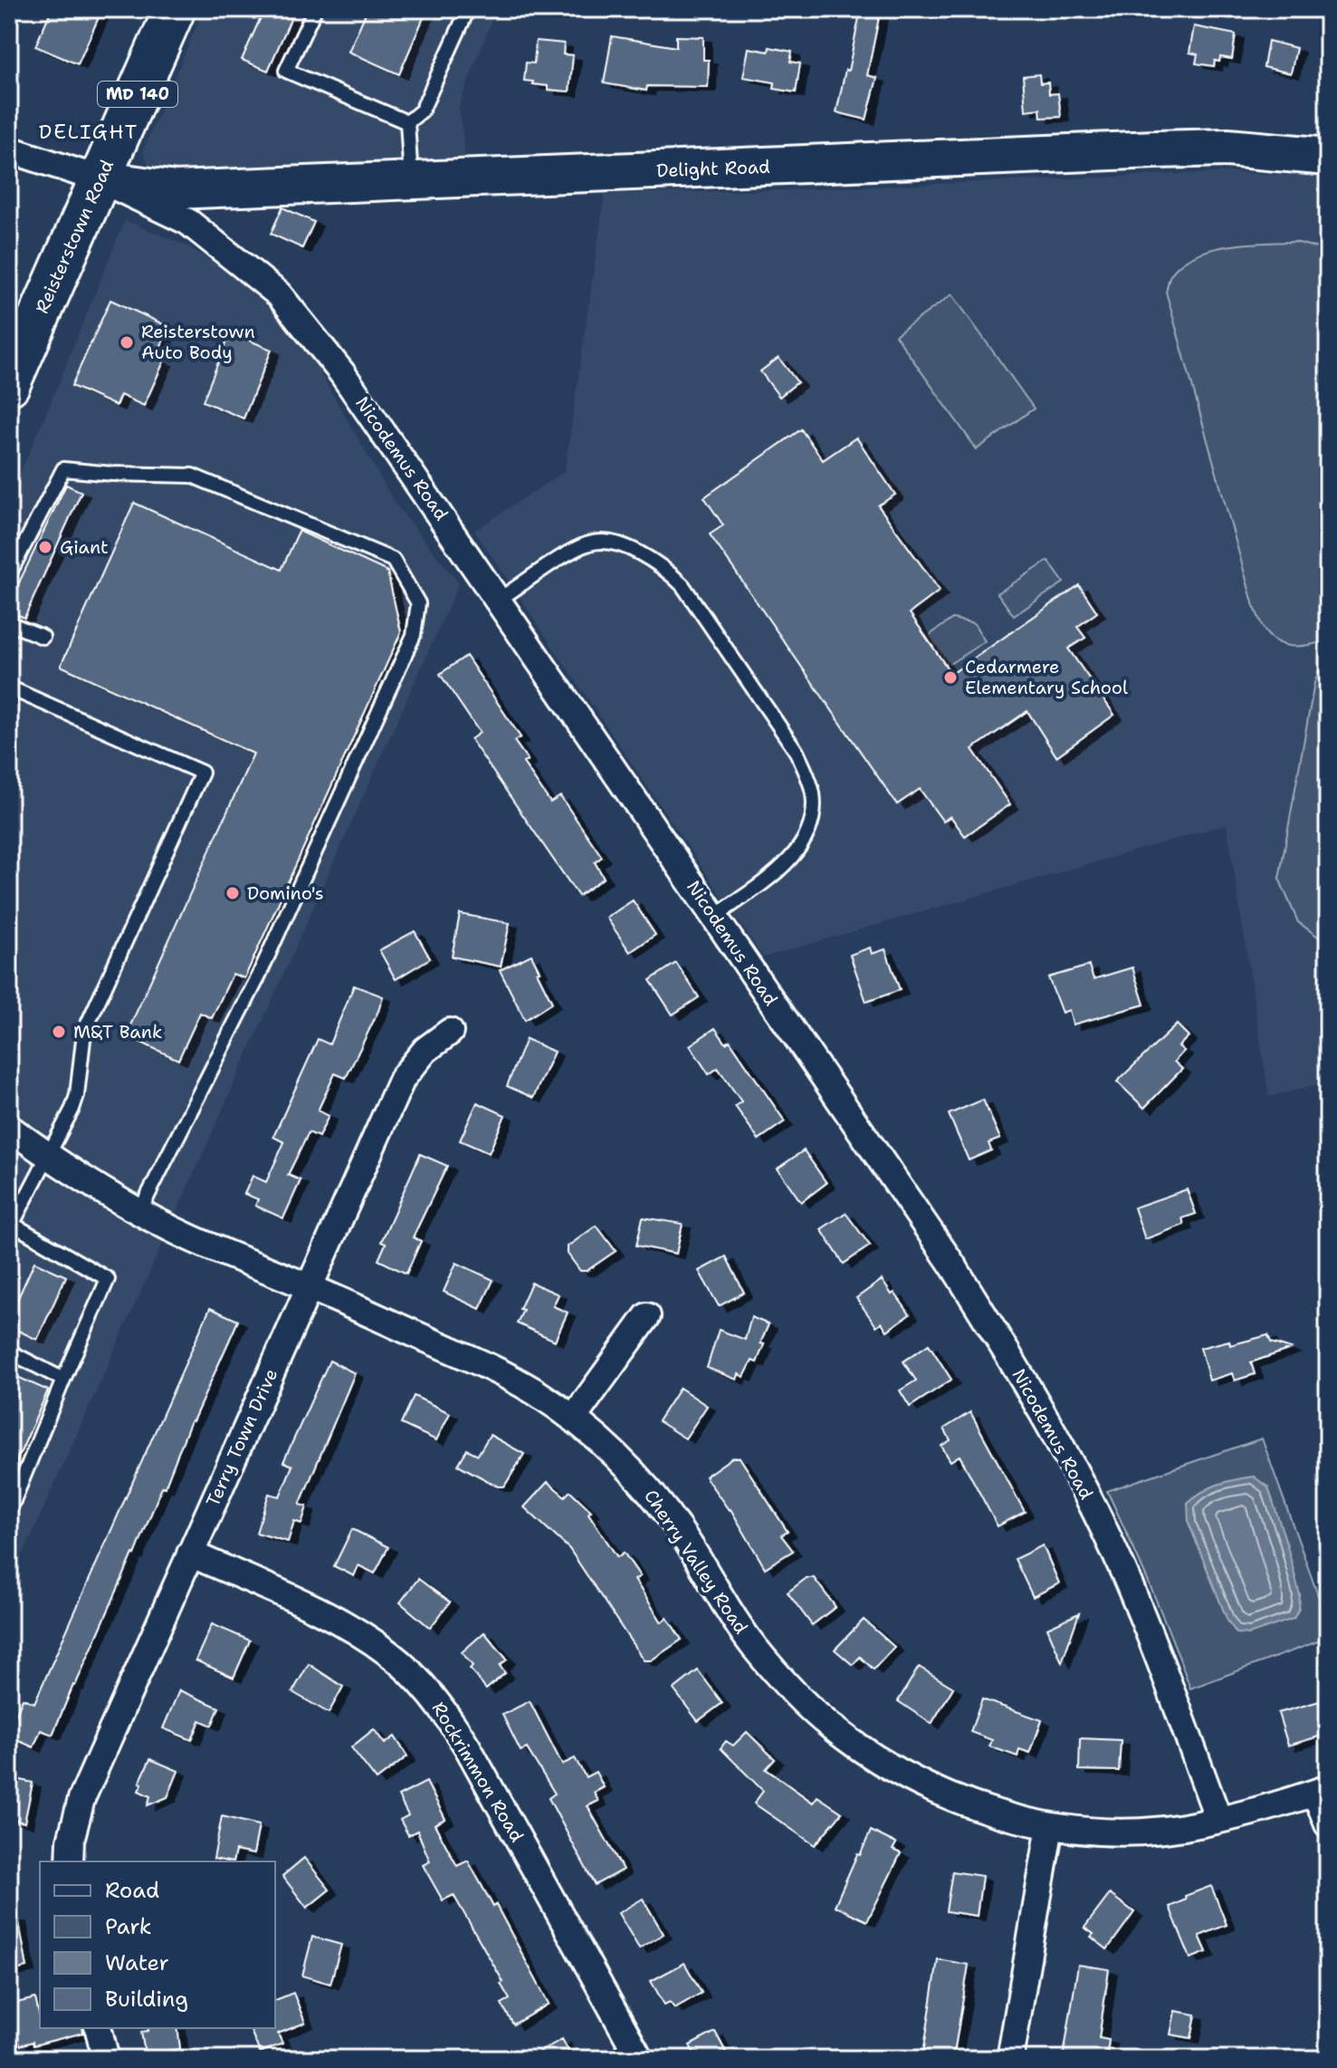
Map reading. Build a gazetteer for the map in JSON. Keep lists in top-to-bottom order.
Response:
{
  "streets": {
    "main road": ["MD 140", "Reisterstown Road"],
    "street": [
      "Delight Road",
      "Nicodemus Road",
      "Terry Town Drive",
      "Cherry Valley Road",
      "Rockrimmon Road"
    ]
  },
  "crossings": [
    ["Delight Road", "Reisterstown Road"],
    ["Delight Road", "Nicodemus Road"],
    ["Reisterstown Road", "Nicodemus Road"],
    ["Nicodemus Road", "Cherry Valley Road"],
    ["Terry Town Drive", "Cherry Valley Road"],
    ["Terry Town Drive", "Rockrimmon Road"]
  ],
  "districts": ["DELIGHT"],
  "places": [
    "Reisterstown Auto Body",
    "Giant",
    "Cedarmere Elementary School",
    "Domino's",
    "M&T Bank"
  ],
  "legend": [
    "Road",
    "Park",
    "Water",
    "Building"
  ]
}
